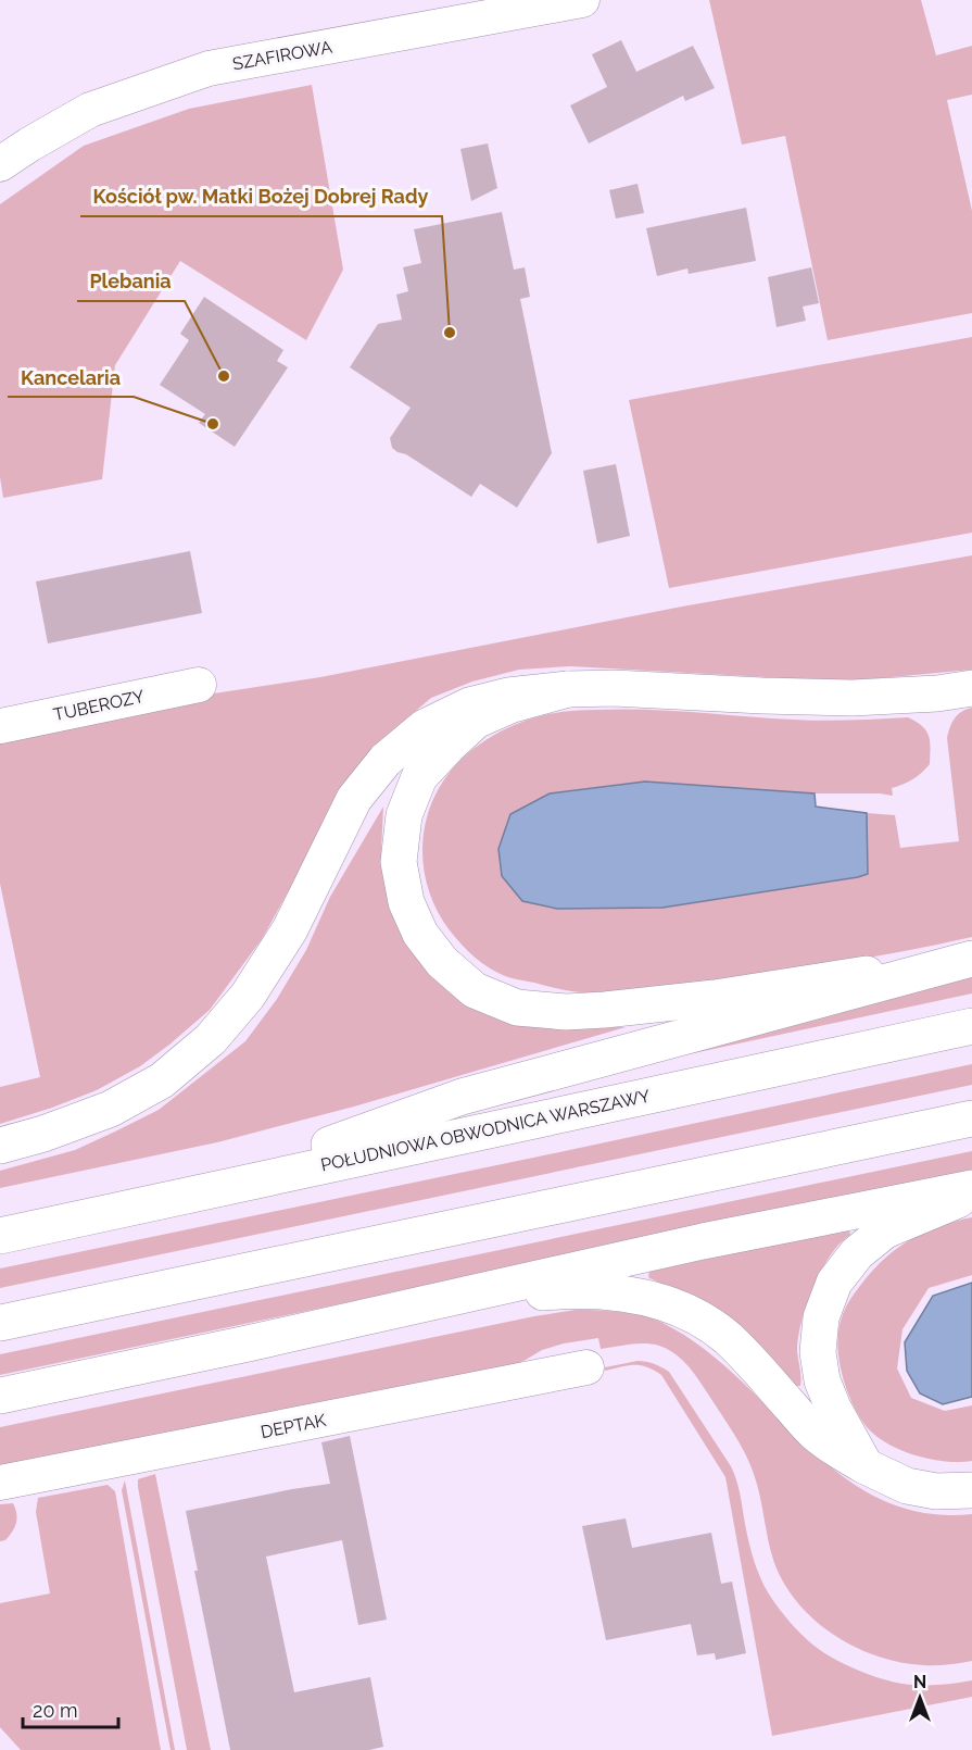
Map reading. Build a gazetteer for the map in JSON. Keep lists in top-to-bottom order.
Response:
{
  "streets": {
    "main road": ["POŁUDNIOWA OBWODNICA WARSZAWY"],
    "street": ["SZAFIROWA", "TUBEROZY", "DEPTAK"]
  },
  "places": ["Kościół pw. Matki Bożej Dobrej Rady", "Plebania", "Kancelaria"],
  "scale_bar": "20 m",
  "north": "top"
}
